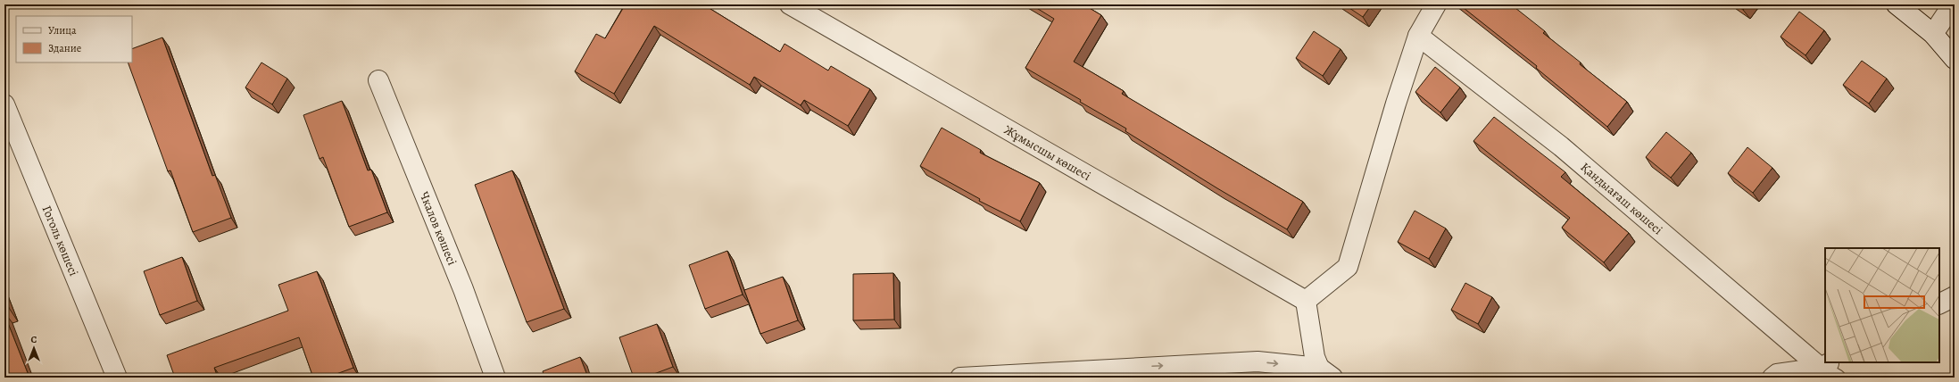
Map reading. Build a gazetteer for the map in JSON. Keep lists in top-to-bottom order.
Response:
{
  "streets": {
    "street": [
      "Жұмысшы көшесі",
      "Қандыағаш көшесі",
      "Чкалов көшесі",
      "Гоголь көшесі"
    ]
  },
  "legend": ["Улица", "Здание"],
  "north": "top"
}
